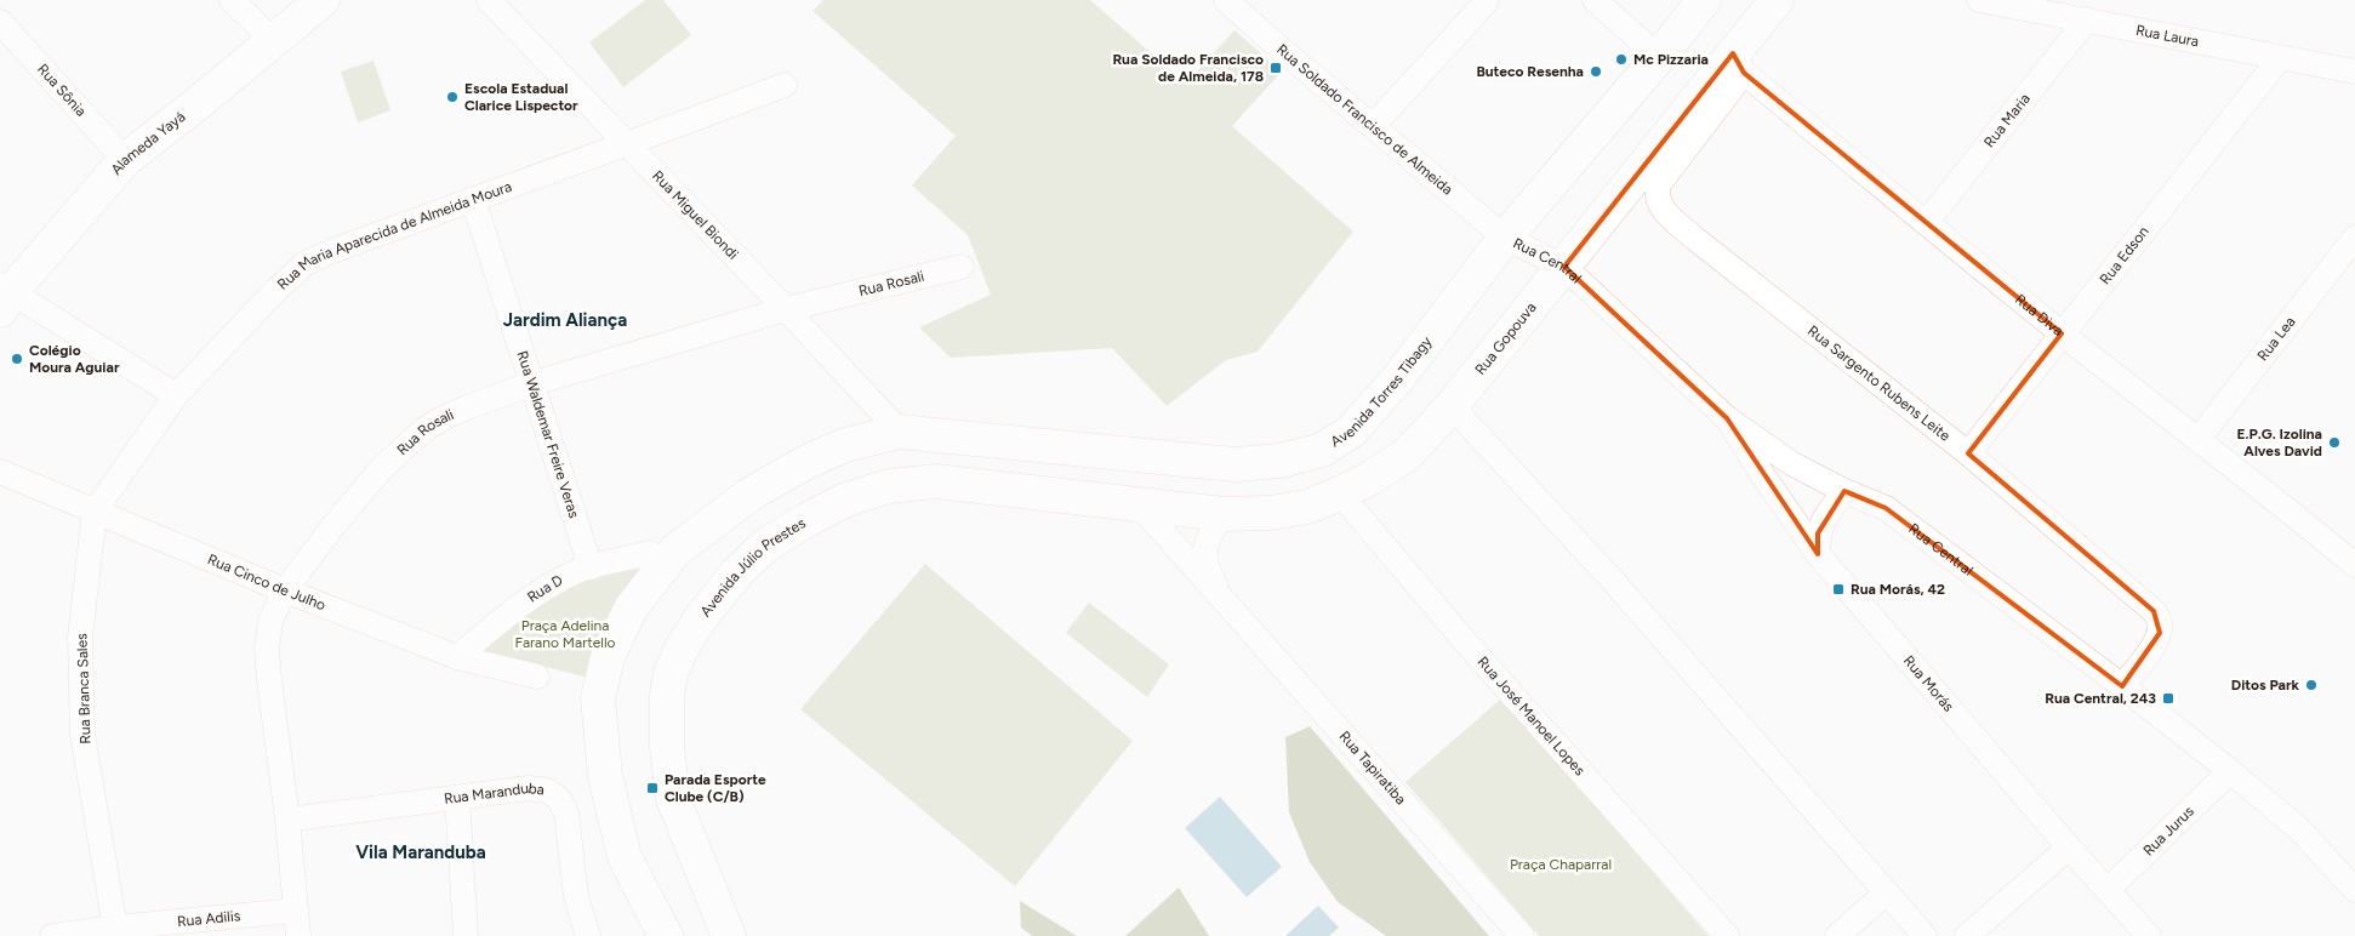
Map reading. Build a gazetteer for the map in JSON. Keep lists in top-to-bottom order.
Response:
{
  "streets": {
    "main road": [
      "Alameda Yayá",
      "Rua Gopouva",
      "Avenida Torres Tibagy",
      "Avenida Júlio Prestes"
    ],
    "street": [
      "Rua Laura",
      "Rua Sônia",
      "Rua Soldado Francisco de Almeida",
      "Rua Maria",
      "Rua Miguel Biondi",
      "Rua Maria Aparecida de Almeida Moura",
      "Rua Edson",
      "Rua Central",
      "Rua Rosali",
      "Rua Diva",
      "Rua Lea",
      "Rua Sargento Rubens Leite",
      "Rua Waldemar Freire Veras",
      "Rua Cinco de Julho",
      "Rua D",
      "Rua Morás",
      "Rua Branca Sales",
      "Rua José Manoel Lopes",
      "Rua Tapiratiba",
      "Rua Maranduba",
      "Rua Jurus",
      "Rua Adilis"
    ]
  },
  "crossings": [
    ["Rua Laura", "Rua Maria"],
    ["Rua Laura", "Rua Edson"],
    ["Rua Sônia", "Alameda Yayá"],
    ["Rua Soldado Francisco de Almeida", "Rua Central"],
    ["Rua Soldado Francisco de Almeida", "Avenida Torres Tibagy"],
    ["Rua Maria", "Rua Diva"],
    ["Rua Miguel Biondi", "Rua Maria Aparecida de Almeida Moura"],
    ["Rua Miguel Biondi", "Rua Rosali"],
    ["Rua Miguel Biondi", "Avenida Torres Tibagy"],
    ["Rua Maria Aparecida de Almeida Moura", "Rua Waldemar Freire Veras"],
    ["Rua Maria Aparecida de Almeida Moura", "Rua Cinco de Julho"],
    ["Rua Maria Aparecida de Almeida Moura", "Rua Branca Sales"],
    ["Rua Edson", "Rua Diva"],
    ["Rua Edson", "Rua Sargento Rubens Leite"],
    ["Rua Central", "Rua Gopouva"],
    ["Rua Central", "Rua Sargento Rubens Leite"],
    ["Rua Central", "Avenida Torres Tibagy"],
    ["Rua Central", "Rua Morás"],
    ["Rua Central", "Rua Jurus"],
    ["Rua Rosali", "Rua Waldemar Freire Veras"],
    ["Rua Rosali", "Rua Cinco de Julho"],
    ["Rua Rosali", "Rua Maranduba"],
    ["Rua Rosali", "Rua Adilis"],
    ["Rua Diva", "Rua Gopouva"],
    ["Rua Diva", "Rua Lea"],
    ["Rua Diva", "Rua Sargento Rubens Leite"],
    ["Rua Gopouva", "Rua Sargento Rubens Leite"],
    ["Rua Gopouva", "Avenida Júlio Prestes"],
    ["Rua Gopouva", "Rua José Manoel Lopes"],
    ["Rua Gopouva", "Rua Tapiratiba"],
    ["Rua Waldemar Freire Veras", "Rua D"],
    ["Avenida Júlio Prestes", "Rua Tapiratiba"],
    ["Rua Cinco de Julho", "Rua D"],
    ["Rua Cinco de Julho", "Rua Branca Sales"],
    ["Rua Morás", "Rua Jurus"],
    ["Rua Branca Sales", "Rua Adilis"]
  ],
  "districts": ["Jardim Aliança", "Vila Maranduba"],
  "parks": ["Praça Adelina Farano Martello", "Praça Chaparral"],
  "places": {
    "other": [
      "Mc Pizzaria",
      "Buteco Resenha",
      "Escola Estadual Clarice Lispector",
      "Colégio Moura Aguiar",
      "E.P.G. Izolina Alves David",
      "Ditos Park"
    ],
    "transit": [
      "Rua Soldado Francisco de Almeida, 178",
      "Rua Morás, 42",
      "Rua Central, 243",
      "Parada Esporte Clube (C/B)"
    ]
  }
}
